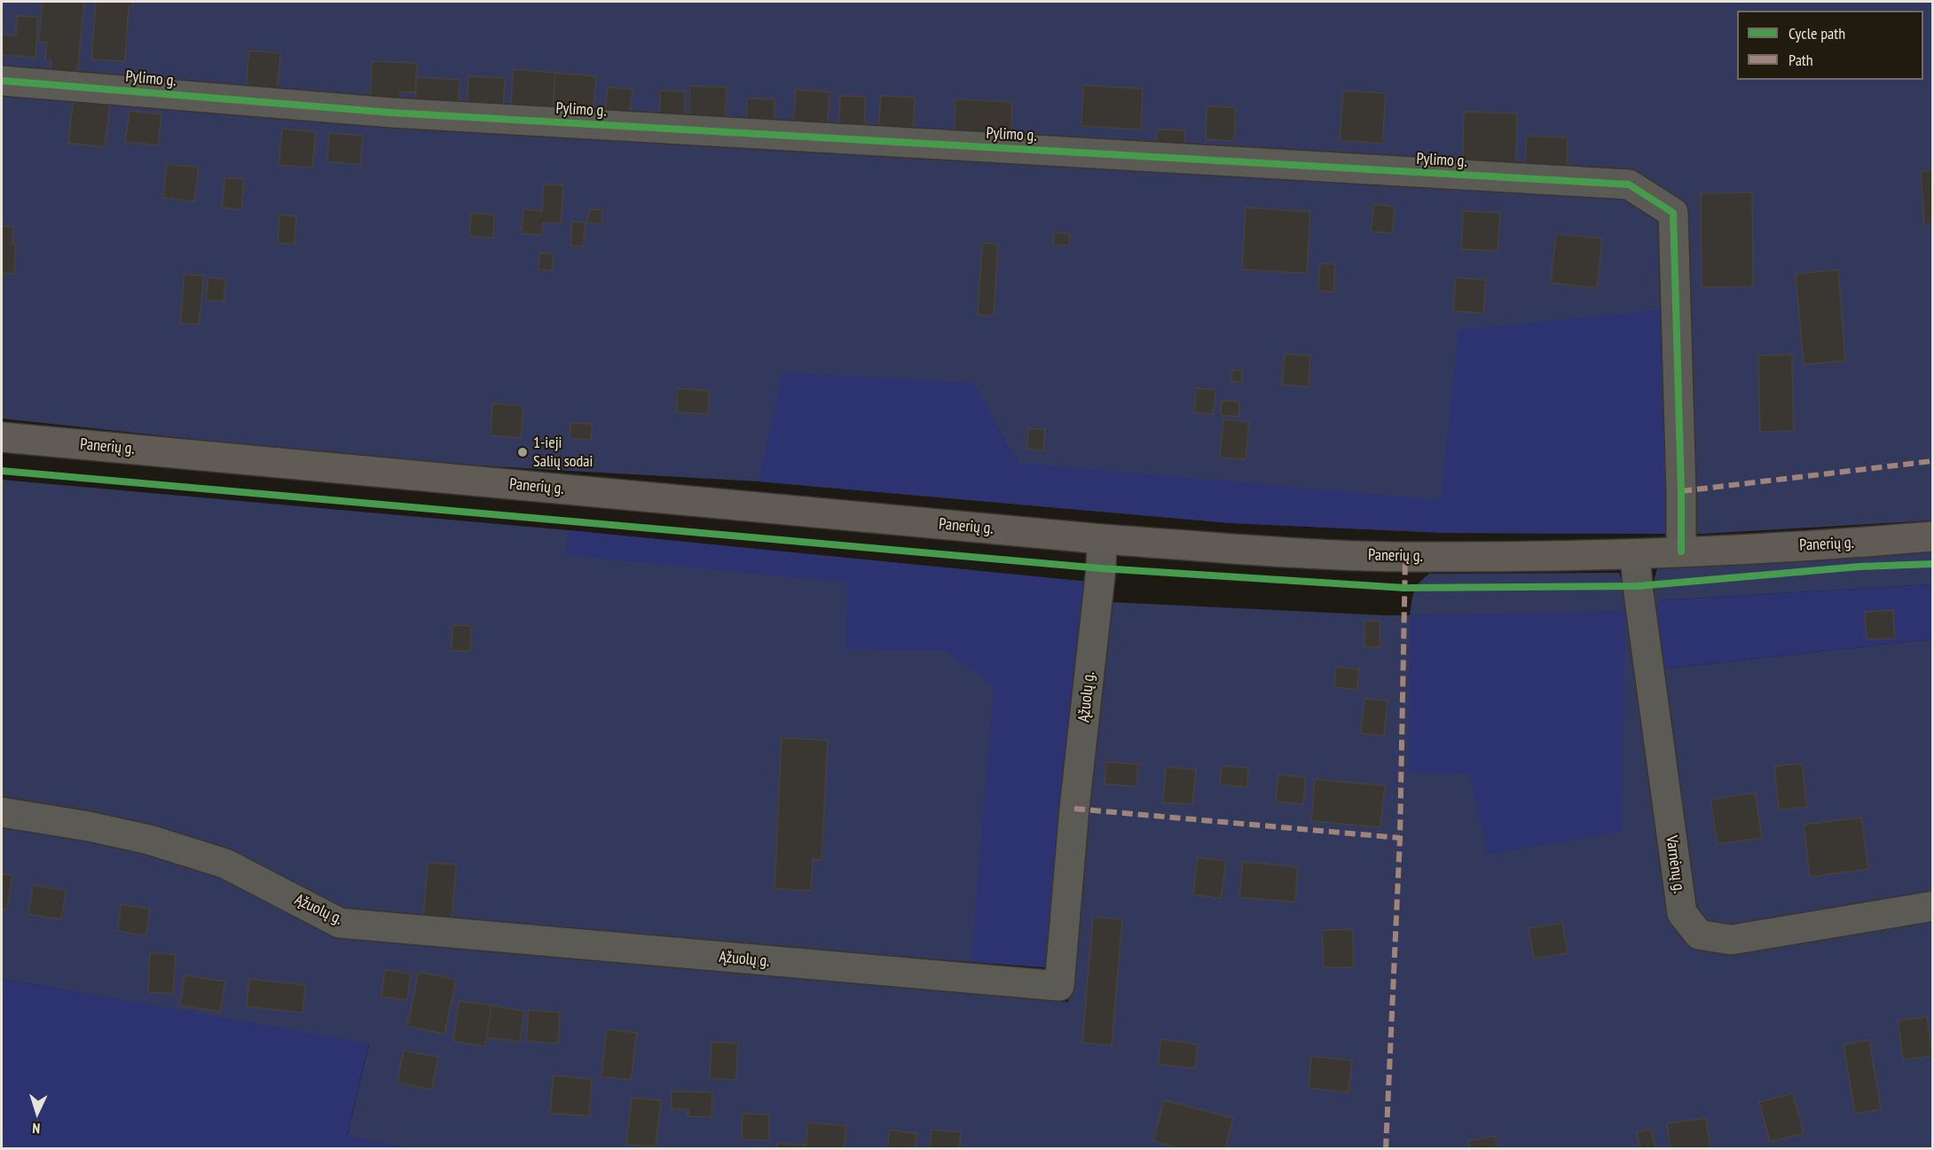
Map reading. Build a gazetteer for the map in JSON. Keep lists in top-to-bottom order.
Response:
{
  "streets": {
    "main road": ["Panerių g."],
    "street": ["Pylimo g.", "Ąžuolų g.", "Varnėnų g."]
  },
  "crossings": [
    ["Pylimo g.", "Panerių g."],
    ["Panerių g.", "Ąžuolų g."],
    ["Panerių g.", "Varnėnų g."]
  ],
  "places": ["1-ieji Salių sodai"],
  "legend": ["Cycle path", "Path"],
  "north": "bottom"
}
